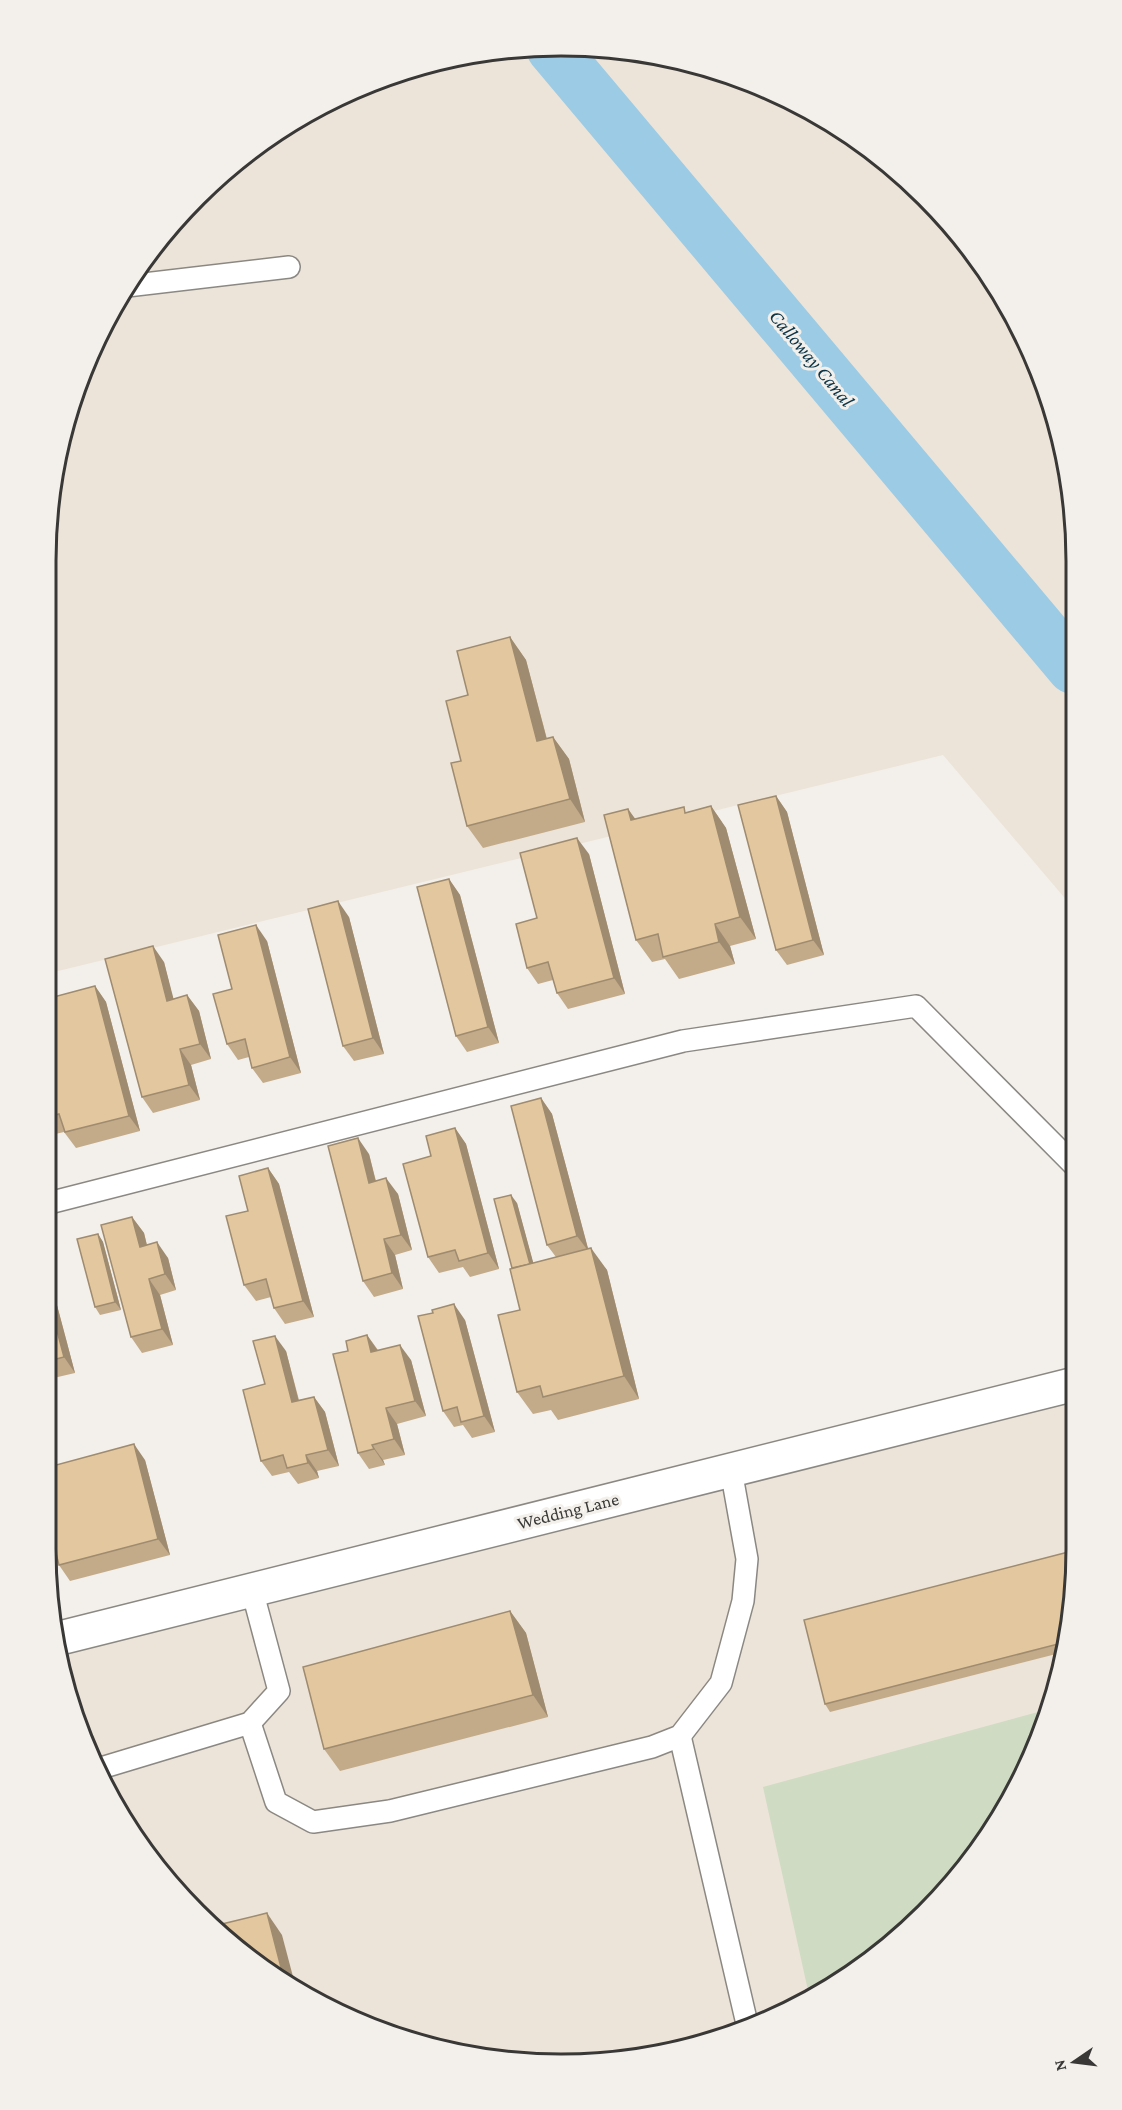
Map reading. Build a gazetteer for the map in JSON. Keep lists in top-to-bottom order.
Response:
{
  "streets": {
    "street": ["Wedding Lane"]
  },
  "water": ["Calloway Canal"],
  "north": "left"
}
